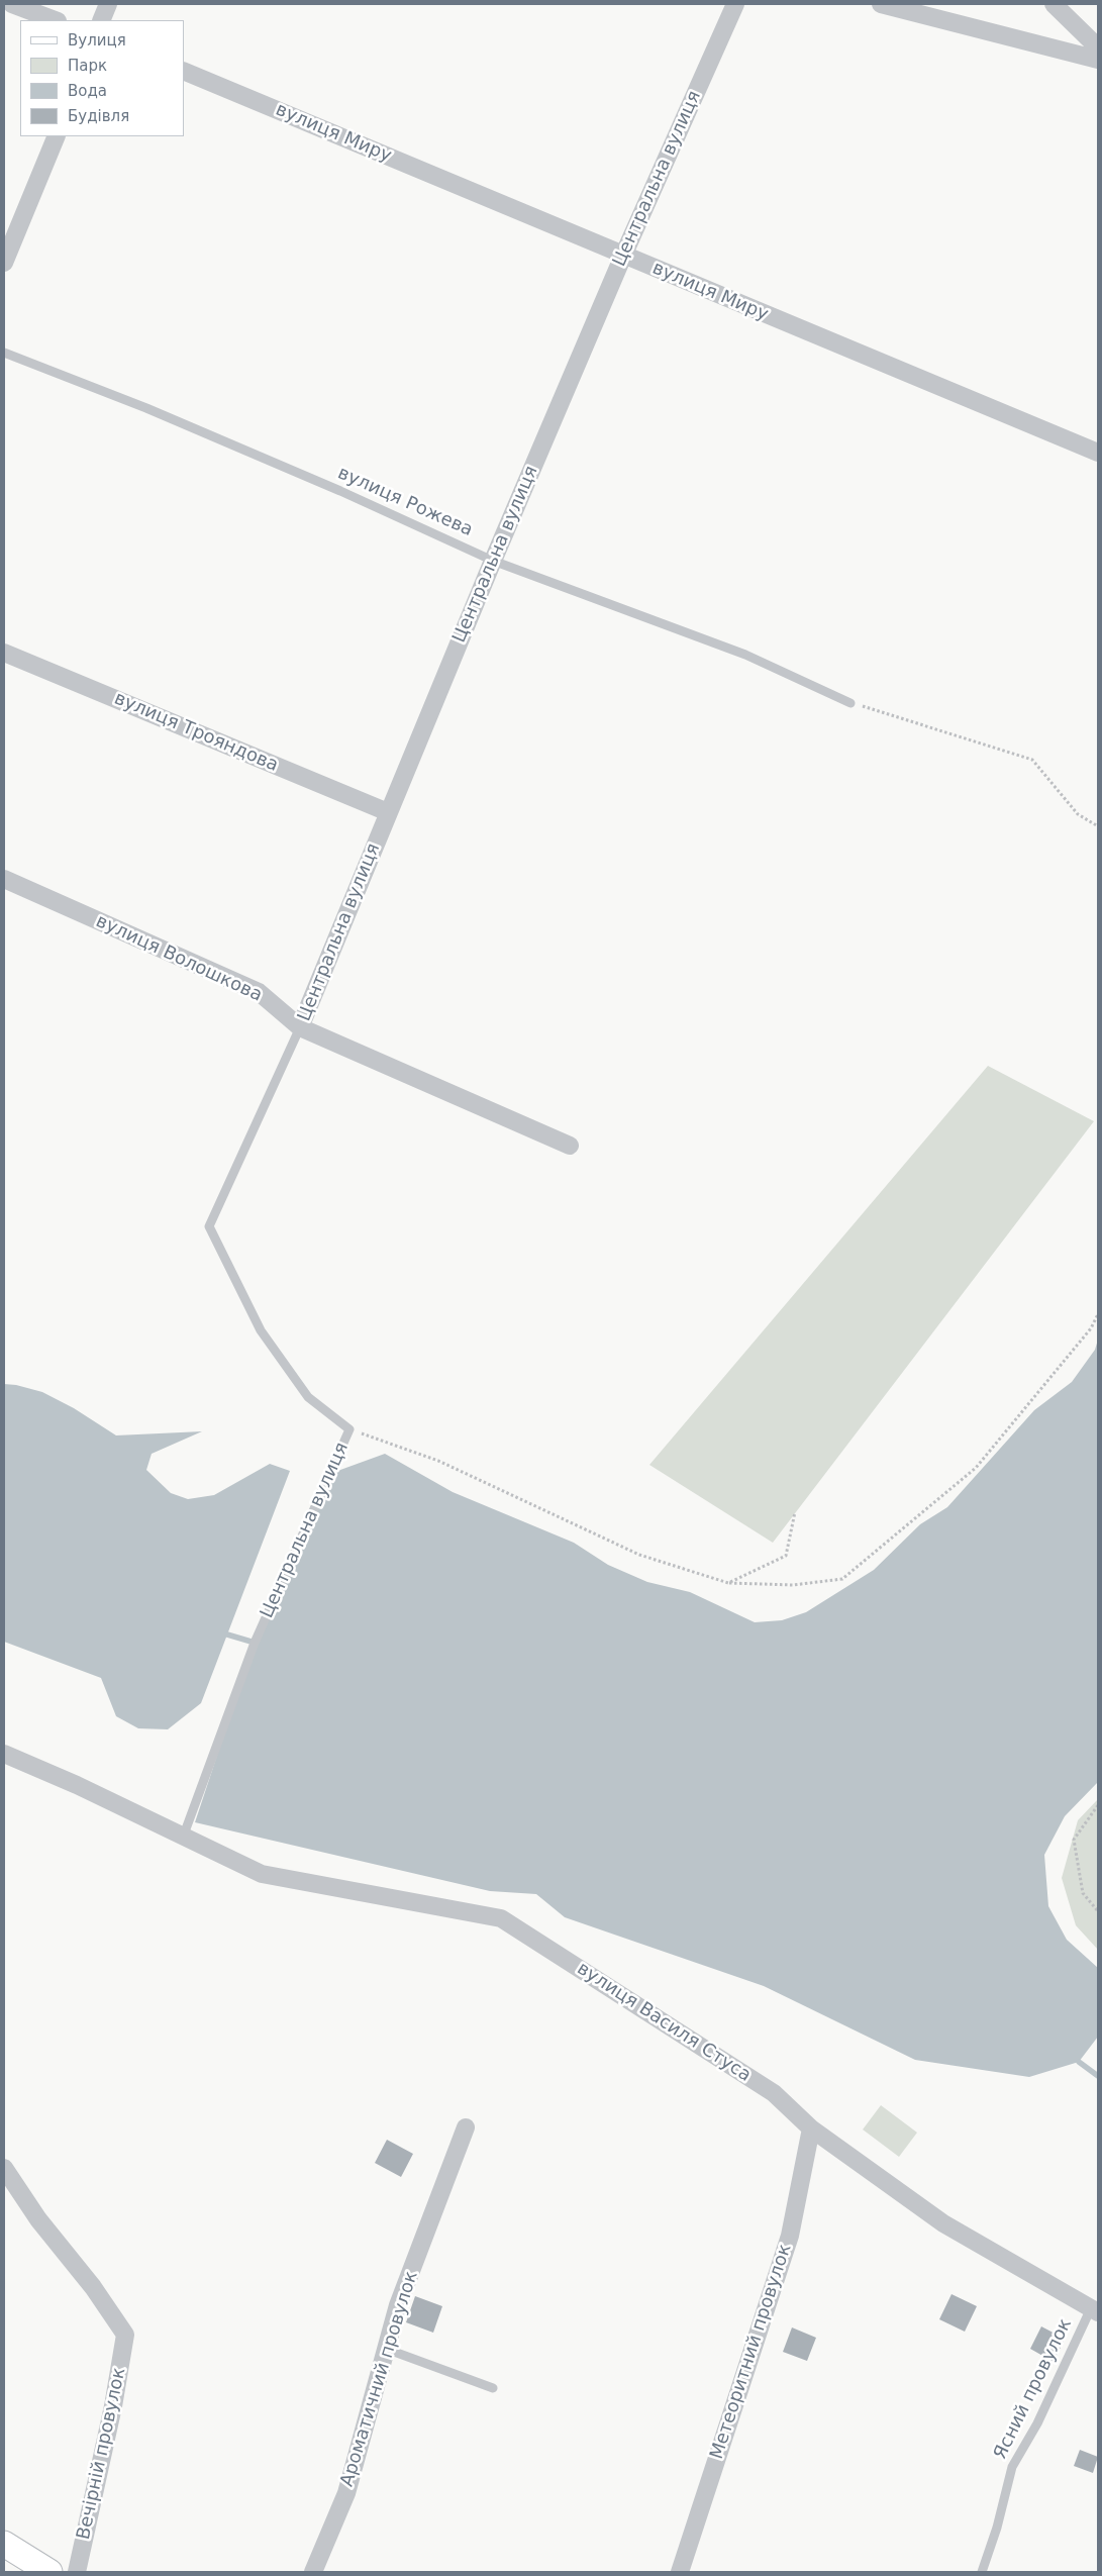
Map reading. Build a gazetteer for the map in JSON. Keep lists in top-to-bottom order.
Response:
{
  "streets": {
    "street": [
      "вулиця Миру",
      "Центральна вулиця",
      "вулиця Трояндова",
      "вулиця Волошкова",
      "вулиця Василя Стуса",
      "Метеоритний провулок",
      "Ароматичний провулок",
      "Вечірній провулок"
    ],
    "lane": ["вулиця Рожева", "Ясний провулок"]
  },
  "crossings": [
    ["вулиця Миру", "Центральна вулиця"],
    ["Центральна вулиця", "вулиця Рожева"],
    ["Центральна вулиця", "вулиця Трояндова"],
    ["Центральна вулиця", "вулиця Волошкова"],
    ["Центральна вулиця", "вулиця Василя Стуса"],
    ["вулиця Василя Стуса", "Метеоритний провулок"],
    ["вулиця Василя Стуса", "Ясний провулок"]
  ],
  "legend": [
    "Вулиця",
    "Парк",
    "Вода",
    "Будівля"
  ]
}
